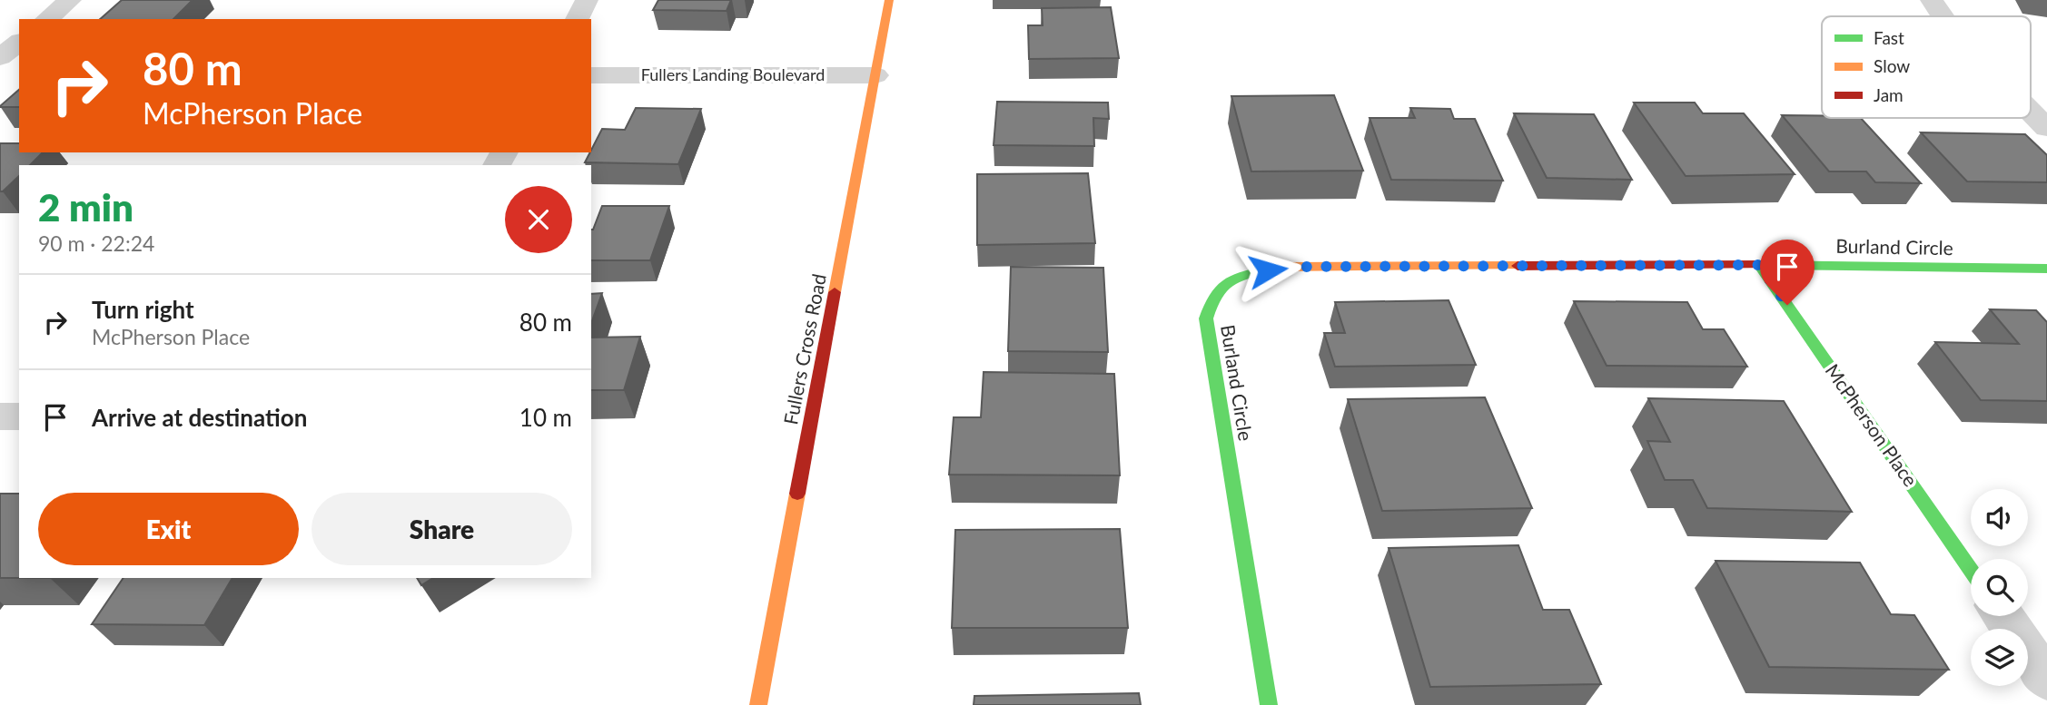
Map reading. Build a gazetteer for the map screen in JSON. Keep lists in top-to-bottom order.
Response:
{
  "streets": {
    "street": [
      "Fullers Landing Boulevard",
      "Burland Circle",
      "Fullers Cross Road",
      "McPherson Place"
    ]
  },
  "crossings": [
    ["Fullers Landing Boulevard", "Fullers Cross Road"],
    ["Burland Circle", "McPherson Place"]
  ],
  "legend": ["Fast", "Slow", "Jam"],
  "page": {
    "turn": ["80 m", "McPherson Place"],
    "heading": ["2 min", "90 m · 22:24"],
    "list": [
      {
        "name": "Turn right",
        "note": "McPherson Place",
        "value": "80 m"
      },
      {
        "name": "Arrive at destination",
        "value": "10 m"
      }
    ],
    "buttons": ["Exit", "Share"]
  }
}
